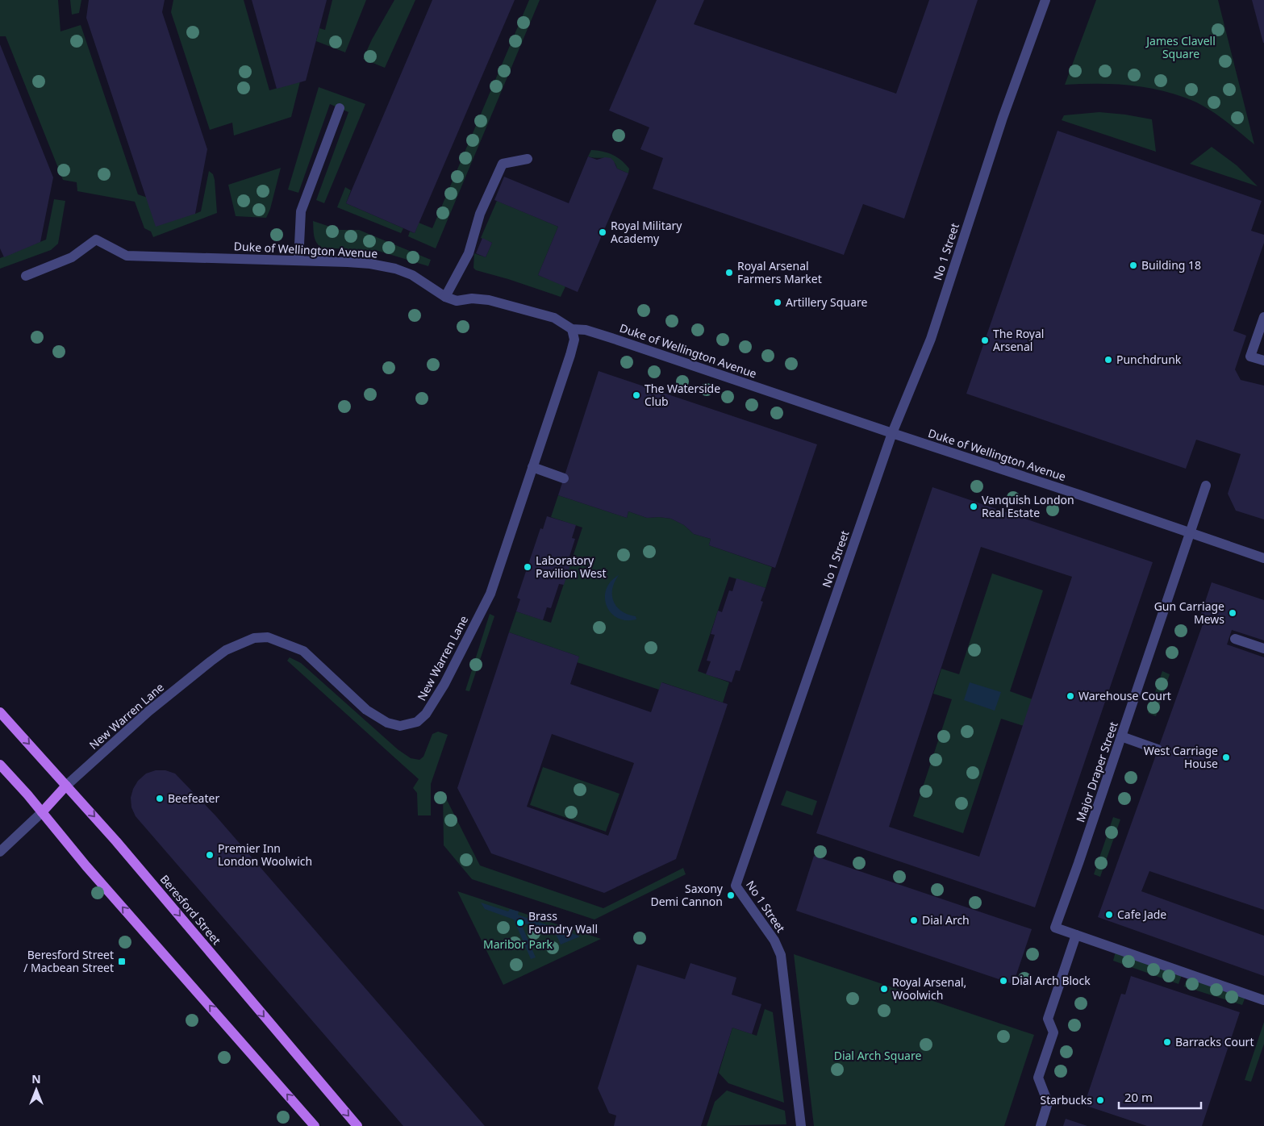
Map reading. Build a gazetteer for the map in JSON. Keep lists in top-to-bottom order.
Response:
{
  "streets": {
    "main road": ["Beresford Street"],
    "street": [
      "Duke of Wellington Avenue",
      "No 1 Street",
      "New Warren Lane",
      "Major Draper Street"
    ]
  },
  "crossings": [
    ["Duke of Wellington Avenue", "No 1 Street"],
    ["Duke of Wellington Avenue", "New Warren Lane"],
    ["Duke of Wellington Avenue", "Major Draper Street"],
    ["New Warren Lane", "Beresford Street"]
  ],
  "parks": ["James Clavell Square", "Maribor Park", "Dial Arch Square"],
  "places": {
    "other": [
      "Royal Military Academy",
      "Building 18",
      "Royal Arsenal Farmers Market",
      "Artillery Square",
      "The Royal Arsenal",
      "Punchdrunk",
      "The Waterside Club",
      "Vanquish London Real Estate",
      "Laboratory Pavilion West",
      "Gun Carriage Mews",
      "Warehouse Court",
      "West Carriage House",
      "Beefeater",
      "Premier Inn London Woolwich",
      "Saxony Demi Cannon",
      "Cafe Jade",
      "Dial Arch",
      "Brass Foundry Wall",
      "Dial Arch Block",
      "Royal Arsenal, Woolwich",
      "Barracks Court",
      "Starbucks"
    ],
    "transit": ["Beresford Street / Macbean Street"]
  },
  "scale_bar": "20 m",
  "north": "top"
}
